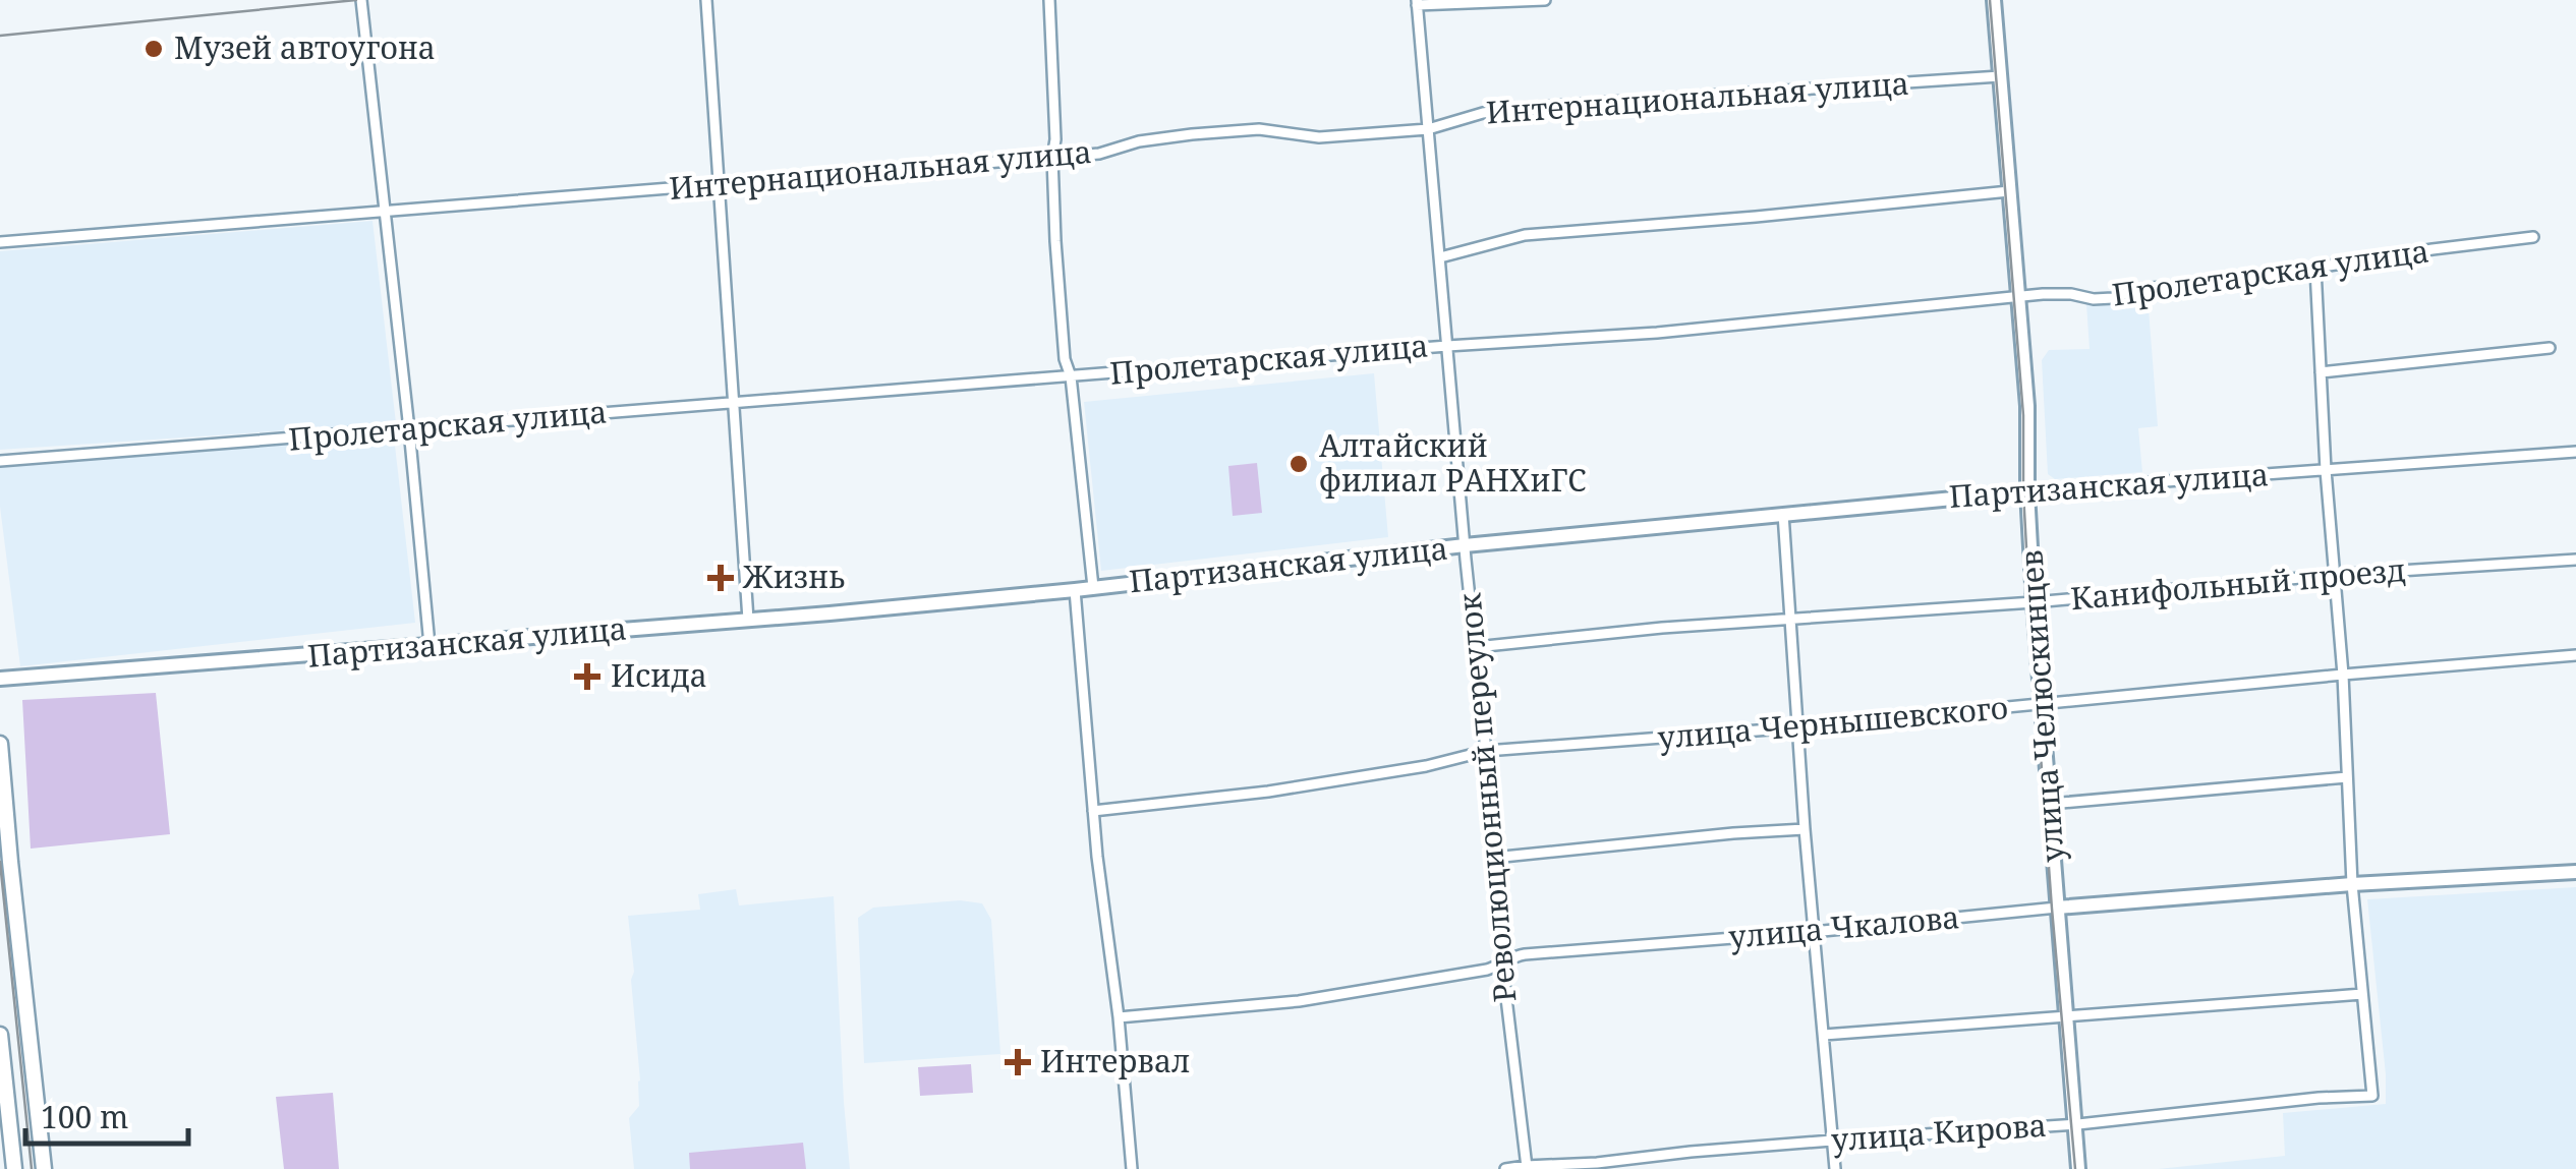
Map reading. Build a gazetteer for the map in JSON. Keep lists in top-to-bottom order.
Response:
{
  "streets": {
    "main road": ["Партизанская улица", "улица Челюскинцев", "улица Чкалова"],
    "street": [
      "Интернациональная улица",
      "Пролетарская улица",
      "Канифольный проезд",
      "улица Чернышевского",
      "Революционный переулок",
      "улица Кирова"
    ]
  },
  "crossings": [
    ["Интернациональная улица", "улица Челюскинцев"],
    ["Интернациональная улица", "Революционный переулок"],
    ["Пролетарская улица", "улица Челюскинцев"],
    ["Пролетарская улица", "Революционный переулок"],
    ["Партизанская улица", "улица Челюскинцев"],
    ["Партизанская улица", "Революционный переулок"],
    ["Канифольный проезд", "улица Челюскинцев"],
    ["Канифольный проезд", "Революционный переулок"],
    ["улица Челюскинцев", "улица Чернышевского"],
    ["улица Челюскинцев", "улица Чкалова"],
    ["улица Челюскинцев", "улица Кирова"],
    ["улица Чернышевского", "Революционный переулок"],
    ["Революционный переулок", "улица Чкалова"],
    ["Революционный переулок", "улица Кирова"]
  ],
  "places": {
    "other": ["Музей автоугона", "Алтайский филиал РАНХиГС"],
    "health": ["Жизнь", "Исида", "Интервал"]
  },
  "scale_bar": "100 m"
}
